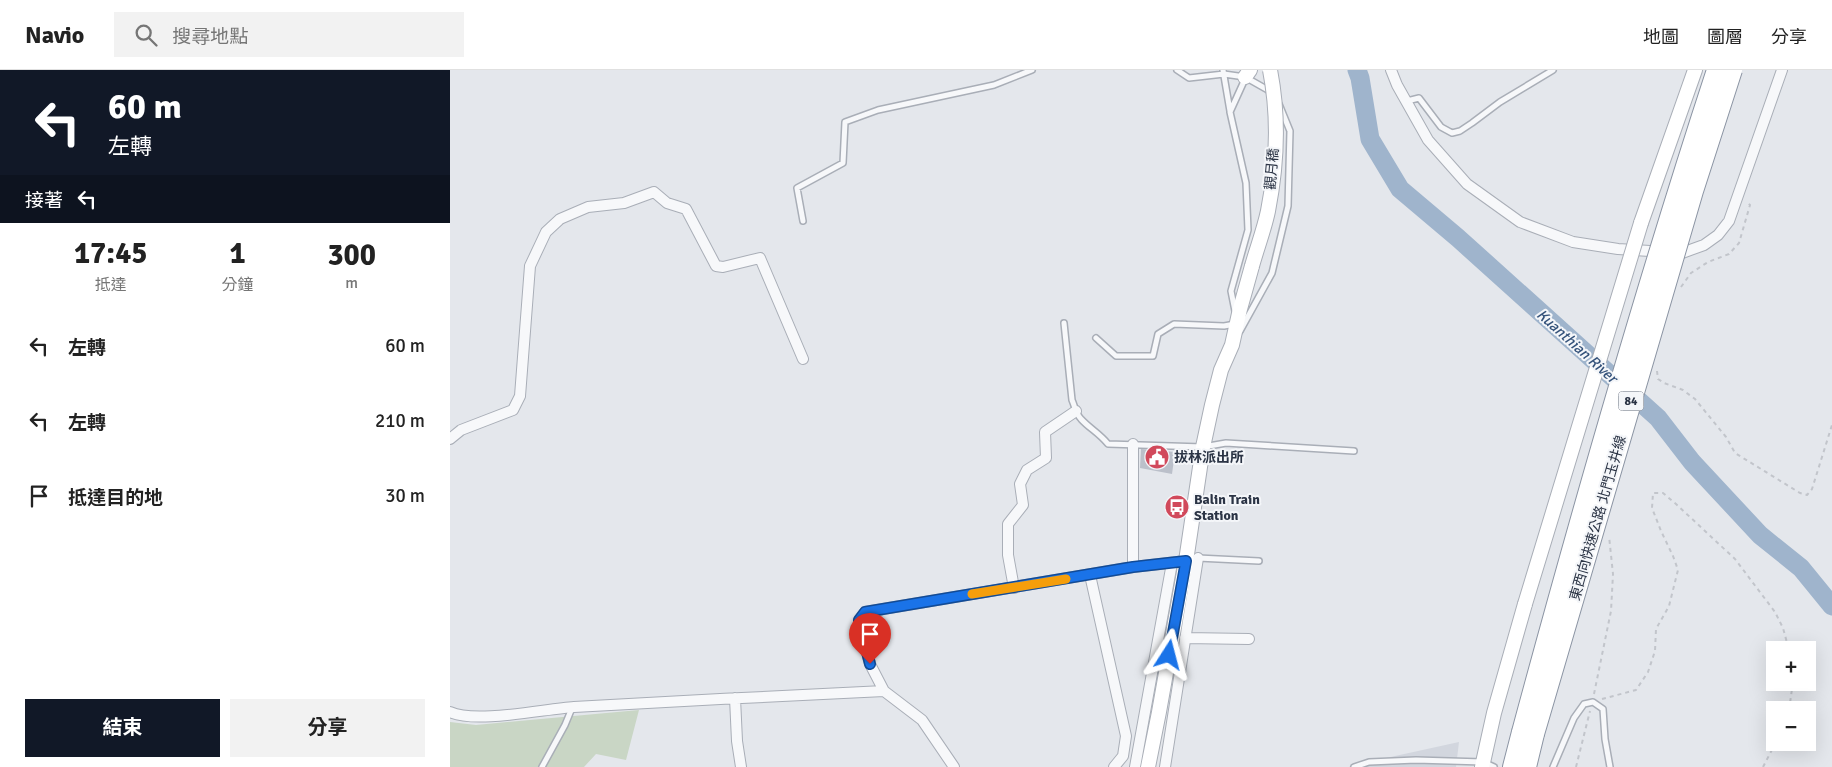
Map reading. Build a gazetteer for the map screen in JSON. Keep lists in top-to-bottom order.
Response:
{
  "streets": {
    "highway": ["84", "東西向快速公路 北門玉井線"],
    "main road": ["觀月穚"]
  },
  "water": ["Kuanthian River"],
  "places": {
    "public building": ["拔林派出所"],
    "bus stop": ["Balin Train Station"]
  },
  "page": {
    "header": "Navio",
    "search": "搜尋地點",
    "nav": ["地圖", "圖層", "分享"],
    "turn": ["60 m", "左轉"],
    "then": "接著",
    "eta": [
      "17:45",
      "抵達",
      "1",
      "分鐘",
      "300",
      "m"
    ],
    "list": [
      {
        "name": "左轉",
        "value": "60 m"
      },
      {
        "name": "左轉",
        "value": "210 m"
      },
      {
        "name": "抵達目的地",
        "value": "30 m"
      }
    ],
    "map_buttons": ["+", "−"],
    "buttons": ["結束", "分享"]
  }
}
